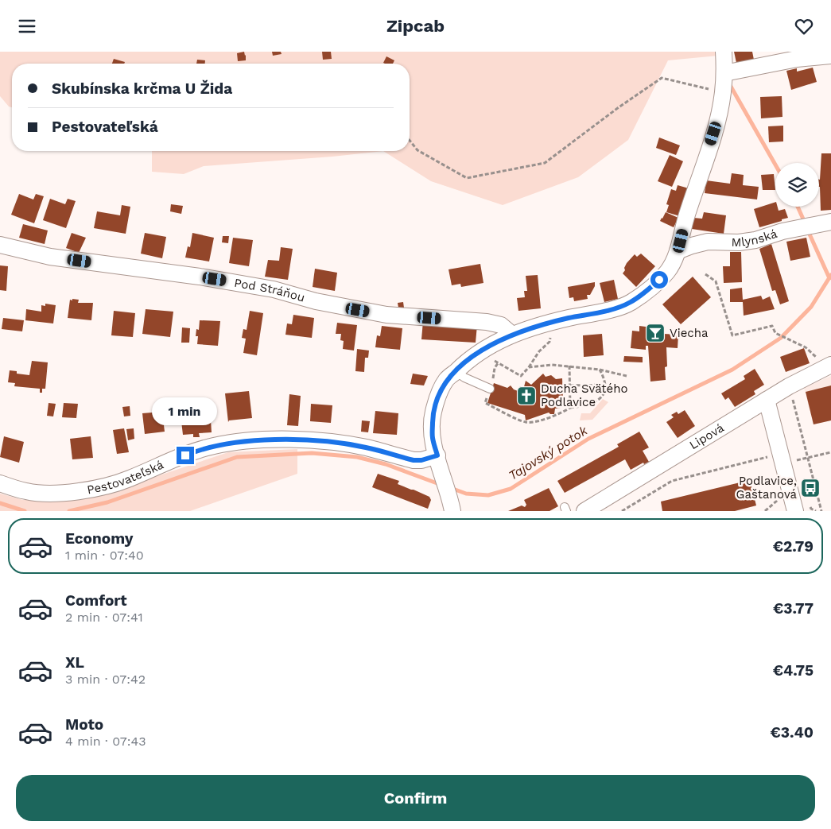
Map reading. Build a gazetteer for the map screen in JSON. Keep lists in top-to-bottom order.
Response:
{
  "streets": {
    "street": [
      "Mlynská",
      "Pod Stráňou",
      "Lipová",
      "Pestovateľská"
    ]
  },
  "water": ["Tajovský potok"],
  "places": {
    "bar": ["Viecha"],
    "church": ["Ducha Svätého Podlavice"],
    "bus stop": ["Podlavice, Gaštanová"]
  },
  "page": {
    "header": "Zipcab",
    "banner": ["Skubínska krčma U Žida", "Pestovateľská"],
    "bubble": "1 min",
    "list": [
      {
        "name": "Economy",
        "note": "1 min · 07:40",
        "value": "€2.79"
      },
      {
        "name": "Comfort",
        "note": "2 min · 07:41",
        "value": "€3.77"
      },
      {
        "name": "XL",
        "note": "3 min · 07:42",
        "value": "€4.75"
      },
      {
        "name": "Moto",
        "note": "4 min · 07:43",
        "value": "€3.40"
      }
    ],
    "buttons": "Confirm"
  }
}
